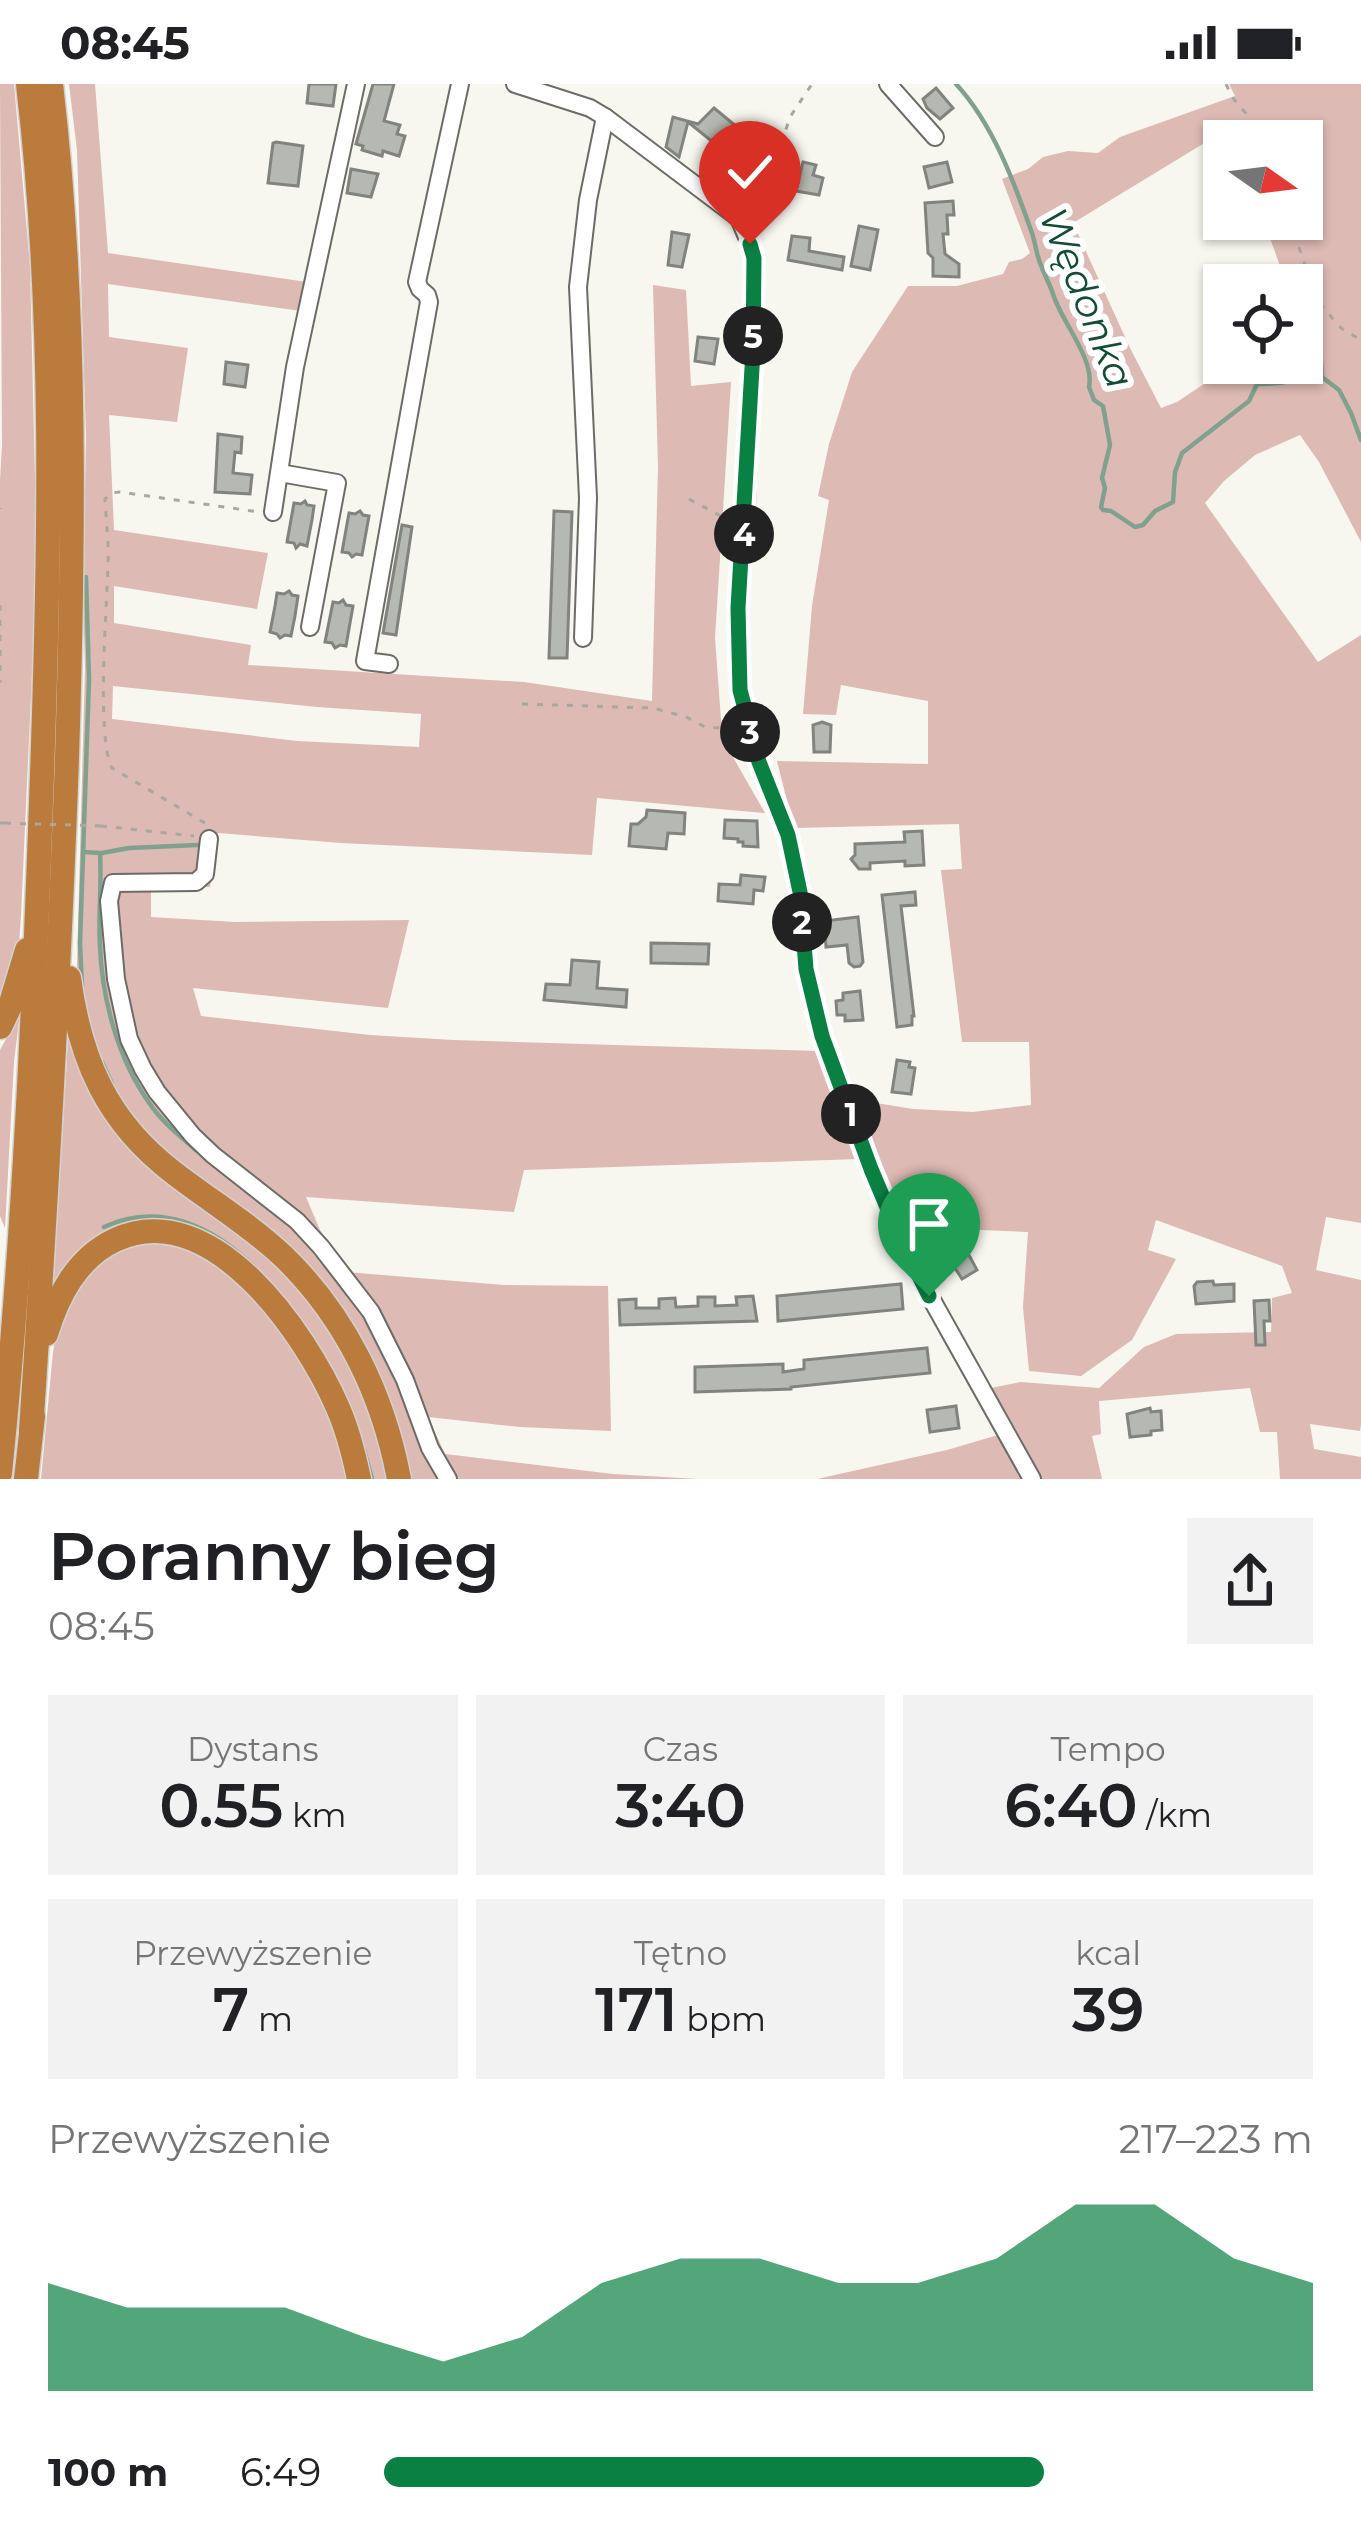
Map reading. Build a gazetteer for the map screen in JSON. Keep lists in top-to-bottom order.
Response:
{
  "water": ["Wędonka"],
  "north": "right",
  "page": {
    "status": "08:45",
    "pins": [
      "5",
      "4",
      "3",
      "2",
      "1"
    ],
    "heading": ["Poranny bieg", "08:45"],
    "stats": [
      ["Dystans", "0.55 km"],
      ["Czas", "3:40"],
      ["Tempo", "6:40 /km"],
      ["Przewyższenie", "7 m"],
      ["Tętno", "171 bpm"],
      ["kcal", "39"]
    ],
    "chart": ["Przewyższenie", "217–223 m"],
    "list": [
      {
        "name": "100 m",
        "note": "6:49"
      }
    ]
  }
}
